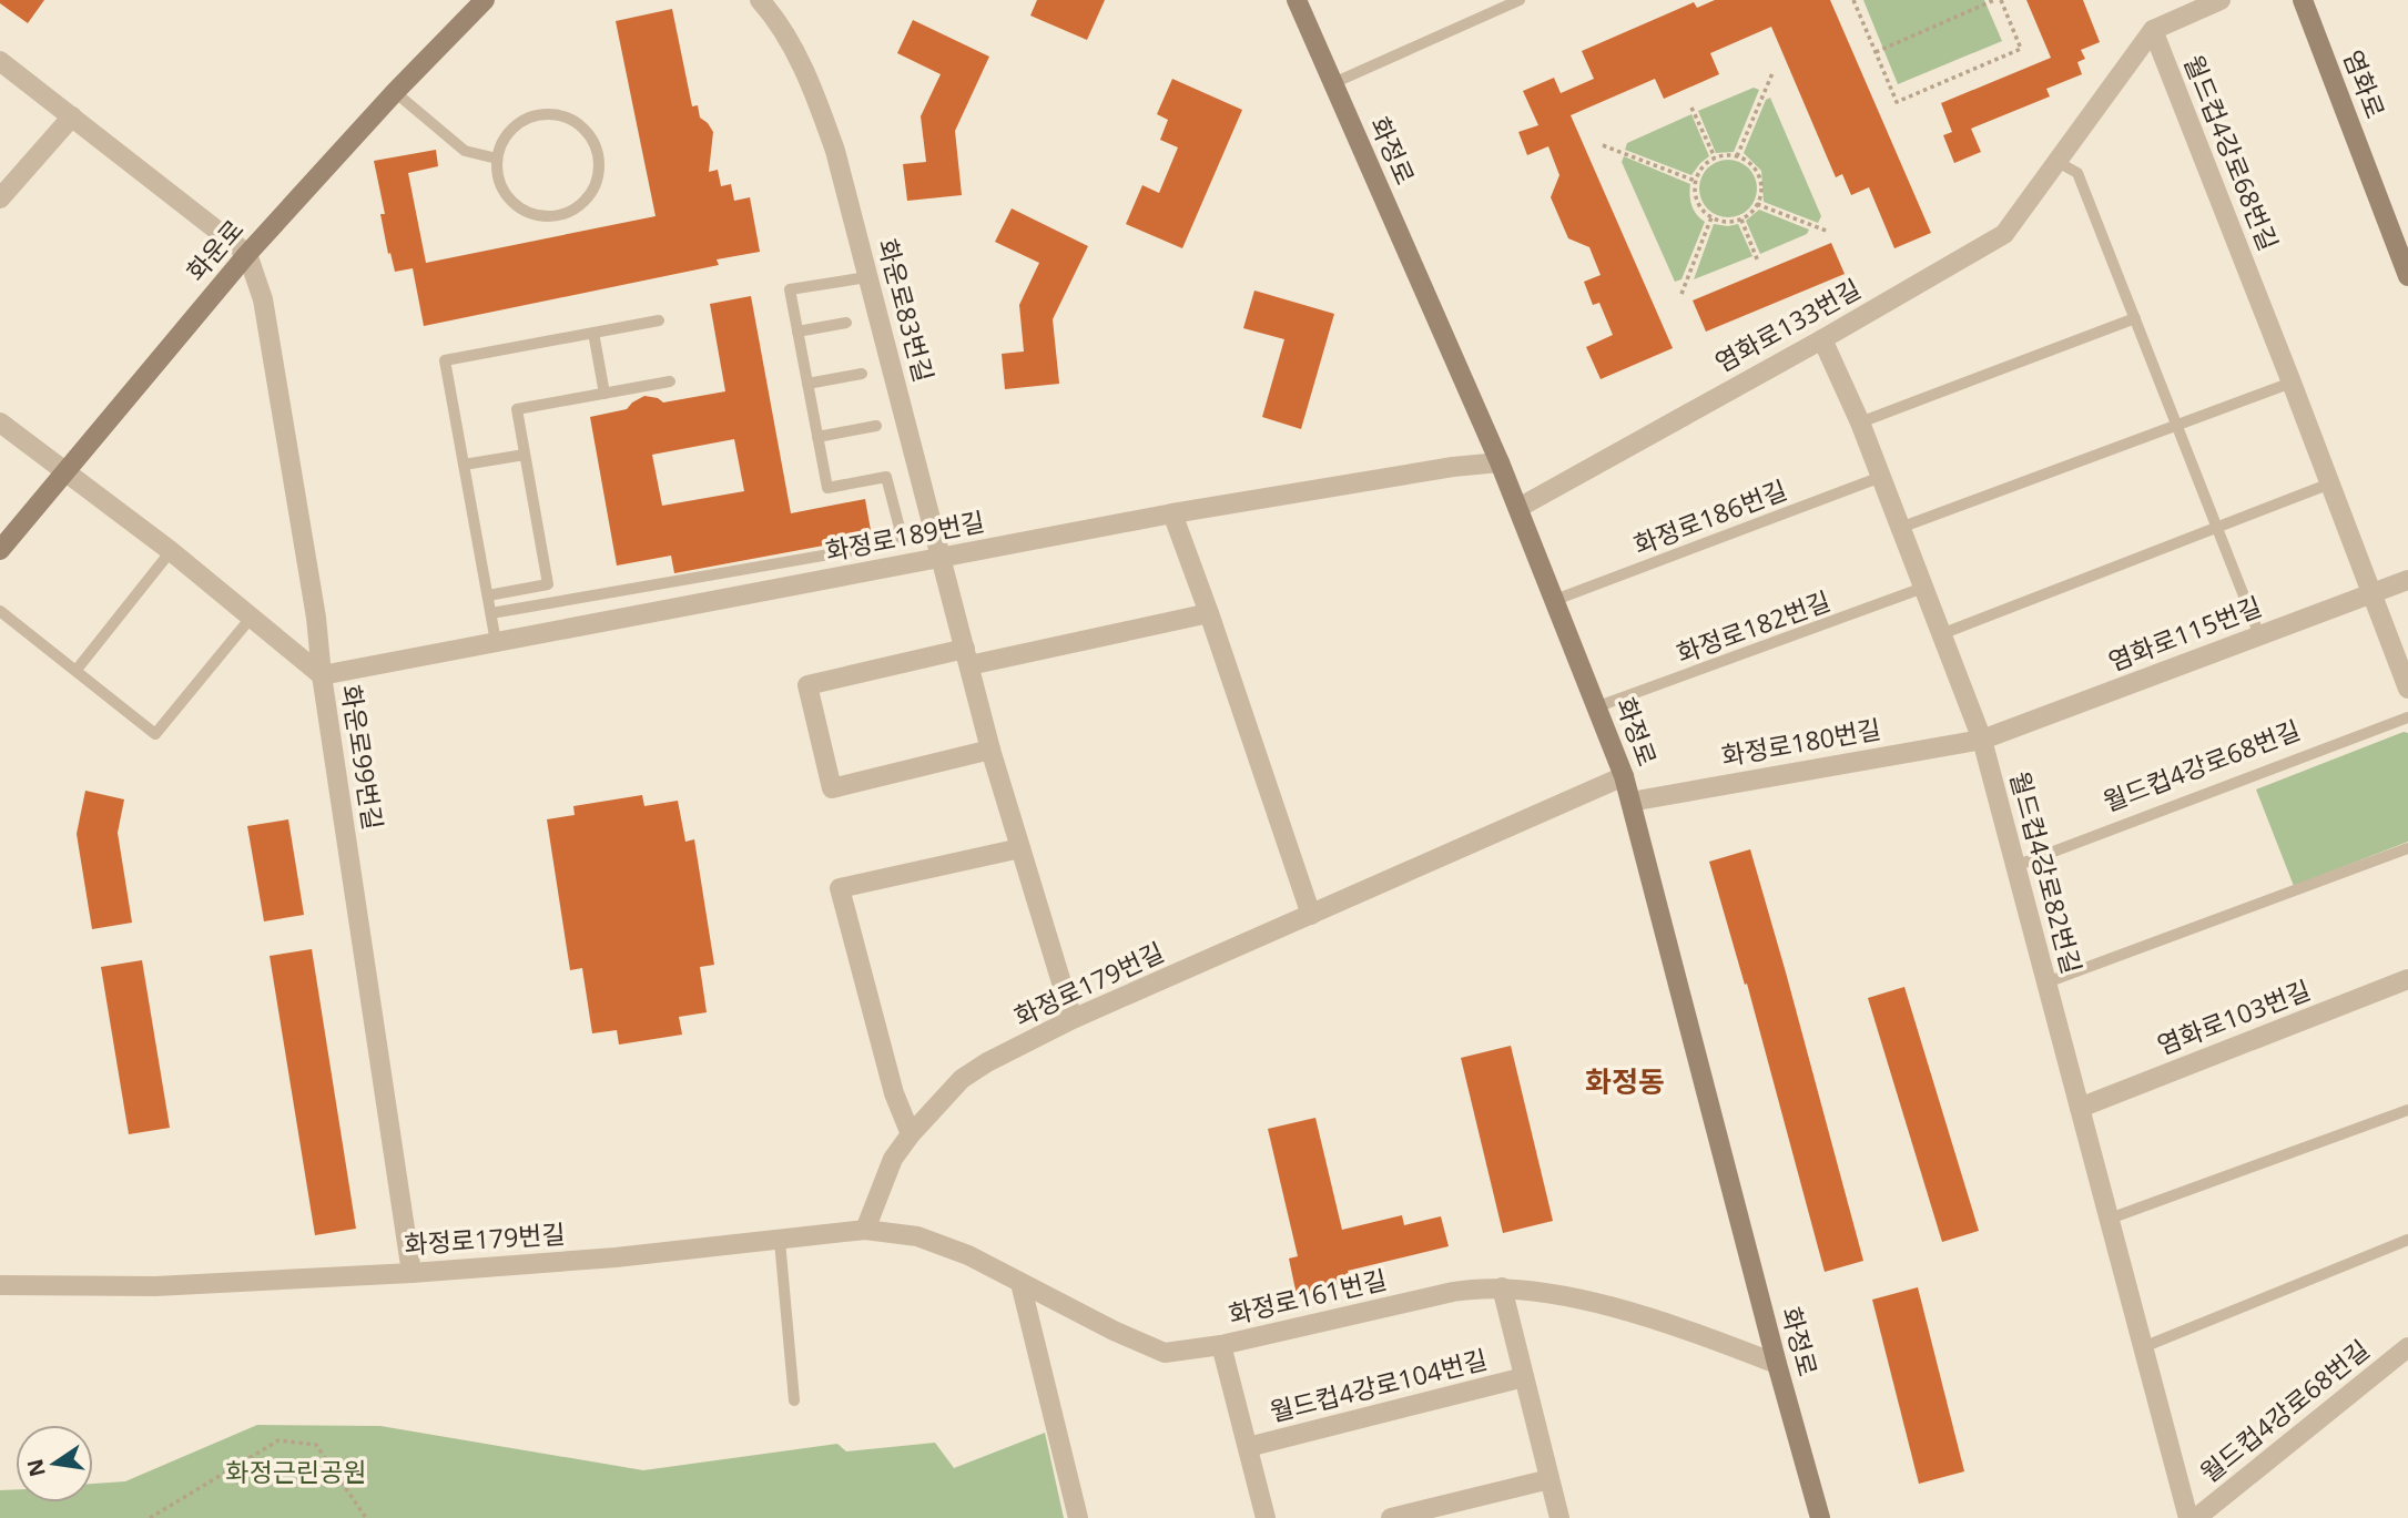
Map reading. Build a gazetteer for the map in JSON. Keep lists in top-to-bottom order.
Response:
{
  "streets": {
    "street": [
      "염화로",
      "화정로",
      "월드컵4강로68번길",
      "화운로",
      "화운로83번길",
      "염화로133번길",
      "화정로189번길",
      "염화로115번길",
      "화정로180번길",
      "화운로99번길",
      "월드컵4강로82번길",
      "화정로179번길",
      "염화로103번길",
      "화정로161번길",
      "월드컵4강로104번길"
    ],
    "lane": ["화정로186번길", "화정로182번길"]
  },
  "crossings": [
    ["화정로", "염화로133번길"],
    ["화정로", "화정로186번길"],
    ["화정로", "화정로189번길"],
    ["화정로", "화정로182번길"],
    ["화정로", "화정로180번길"],
    ["화정로", "화정로179번길"],
    ["화정로", "화정로161번길"],
    ["월드컵4강로68번길", "염화로133번길"],
    ["월드컵4강로68번길", "염화로115번길"],
    ["월드컵4강로68번길", "월드컵4강로82번길"],
    ["화운로", "화운로99번길"],
    ["화운로83번길", "화정로189번길"],
    ["화운로83번길", "화정로179번길"],
    ["염화로133번길", "월드컵4강로82번길"],
    ["화정로186번길", "월드컵4강로82번길"],
    ["화정로189번길", "화운로99번길"],
    ["화정로182번길", "월드컵4강로82번길"],
    ["염화로115번길", "화정로180번길"],
    ["염화로115번길", "월드컵4강로82번길"],
    ["화정로180번길", "월드컵4강로82번길"],
    ["화운로99번길", "화정로179번길"],
    ["월드컵4강로82번길", "염화로103번길"],
    ["화정로179번길", "화정로161번길"],
    ["화정로161번길", "월드컵4강로104번길"]
  ],
  "districts": ["화정동"],
  "parks": ["화정근린공원"],
  "north": "left"
}
